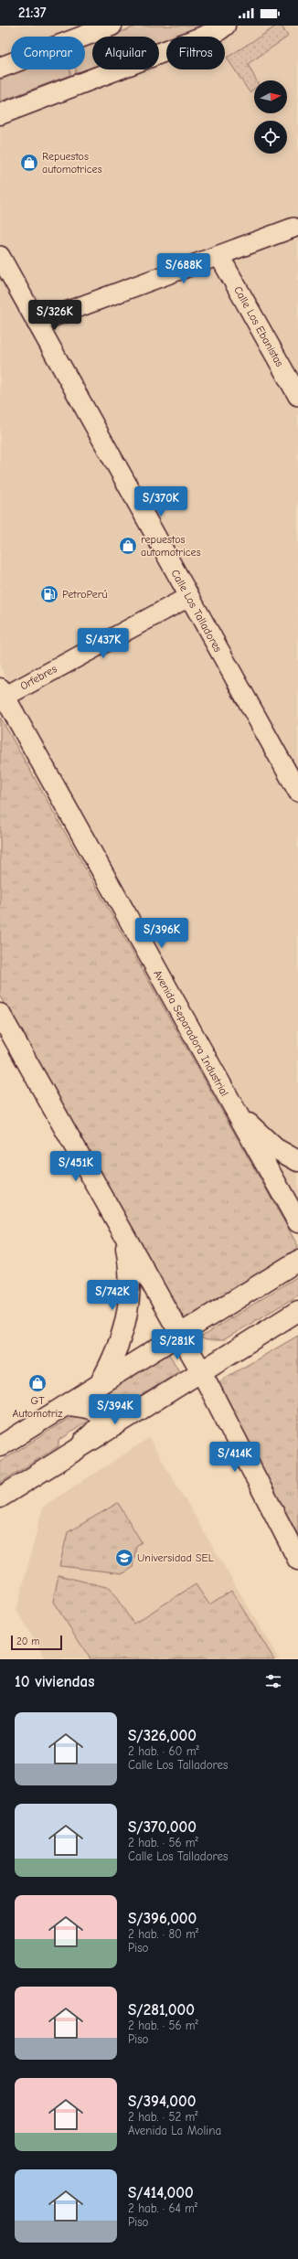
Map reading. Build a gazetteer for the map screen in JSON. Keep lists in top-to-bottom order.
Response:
{
  "streets": {
    "main road": ["Avenida Separadora Industrial"],
    "street": ["Calle Los Ebanistas", "Calle Los Talladores", "Orfebres"]
  },
  "crossings": [
    ["Calle Los Talladores", "Orfebres"],
    ["Orfebres", "Avenida Separadora Industrial"]
  ],
  "places": {
    "shop": ["Repuestos automotrices", "repuestos automotrices", "GT Automotriz"],
    "fuel station": ["PetroPerú"],
    "school or university": ["Universidad SEL"]
  },
  "scale_bar": "20 m",
  "north": "right",
  "page": {
    "status": "21:37",
    "chip": ["Comprar", "Alquilar", "Filtros"],
    "price": [
      "S/688K",
      "S/326K",
      "S/370K",
      "S/437K",
      "S/396K",
      "S/451K",
      "S/742K",
      "S/281K",
      "S/394K",
      "S/414K"
    ],
    "scale": "20 m",
    "heading": "10 viviendas",
    "list": [
      {
        "name": "S/326,000",
        "note": "2 hab. · 60 m² · Calle Los Talladores"
      },
      {
        "name": "S/370,000",
        "note": "2 hab. · 56 m² · Calle Los Talladores"
      },
      {
        "name": "S/396,000",
        "note": "2 hab. · 80 m² · Piso"
      },
      {
        "name": "S/281,000",
        "note": "2 hab. · 56 m² · Piso"
      },
      {
        "name": "S/394,000",
        "note": "2 hab. · 52 m² · Avenida La Molina"
      },
      {
        "name": "S/414,000",
        "note": "2 hab. · 64 m² · Piso"
      }
    ]
  }
}
